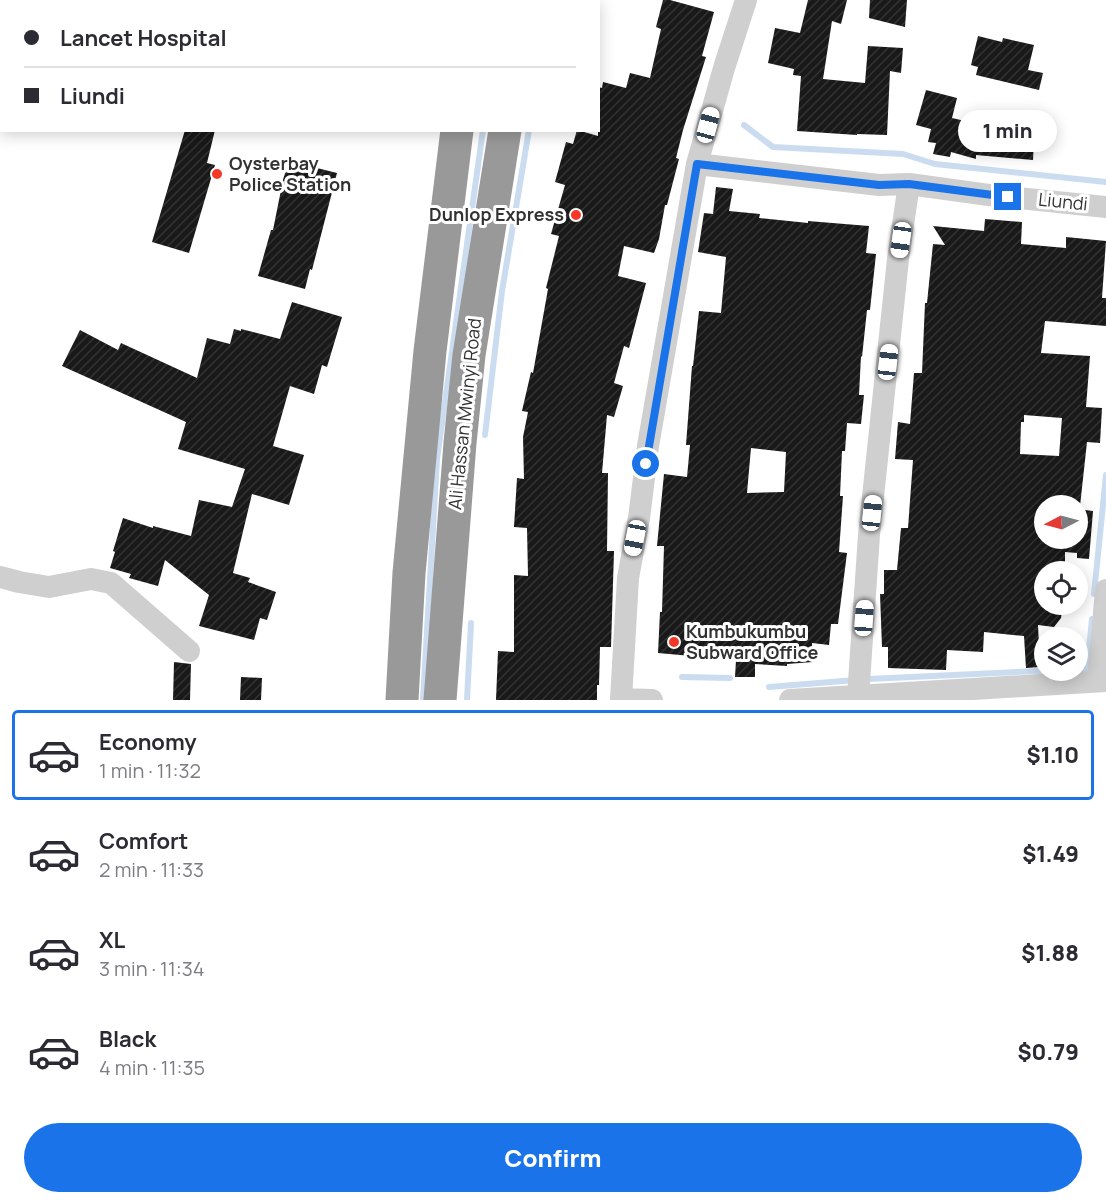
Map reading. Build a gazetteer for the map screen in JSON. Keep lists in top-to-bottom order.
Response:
{
  "streets": {
    "highway": ["Ali Hassan Mwinyi Road"],
    "street": ["Liundi"]
  },
  "places": ["Oysterbay Police Station", "Dunlop Express", "Kumbukumbu Subward Office"],
  "north": "left",
  "page": {
    "banner": ["Lancet Hospital", "Liundi"],
    "bubble": "1 min",
    "list": [
      {
        "name": "Economy",
        "note": "1 min · 11:32",
        "value": "$1.10"
      },
      {
        "name": "Comfort",
        "note": "2 min · 11:33",
        "value": "$1.49"
      },
      {
        "name": "XL",
        "note": "3 min · 11:34",
        "value": "$1.88"
      },
      {
        "name": "Black",
        "note": "4 min · 11:35",
        "value": "$0.79"
      }
    ],
    "buttons": "Confirm"
  }
}
